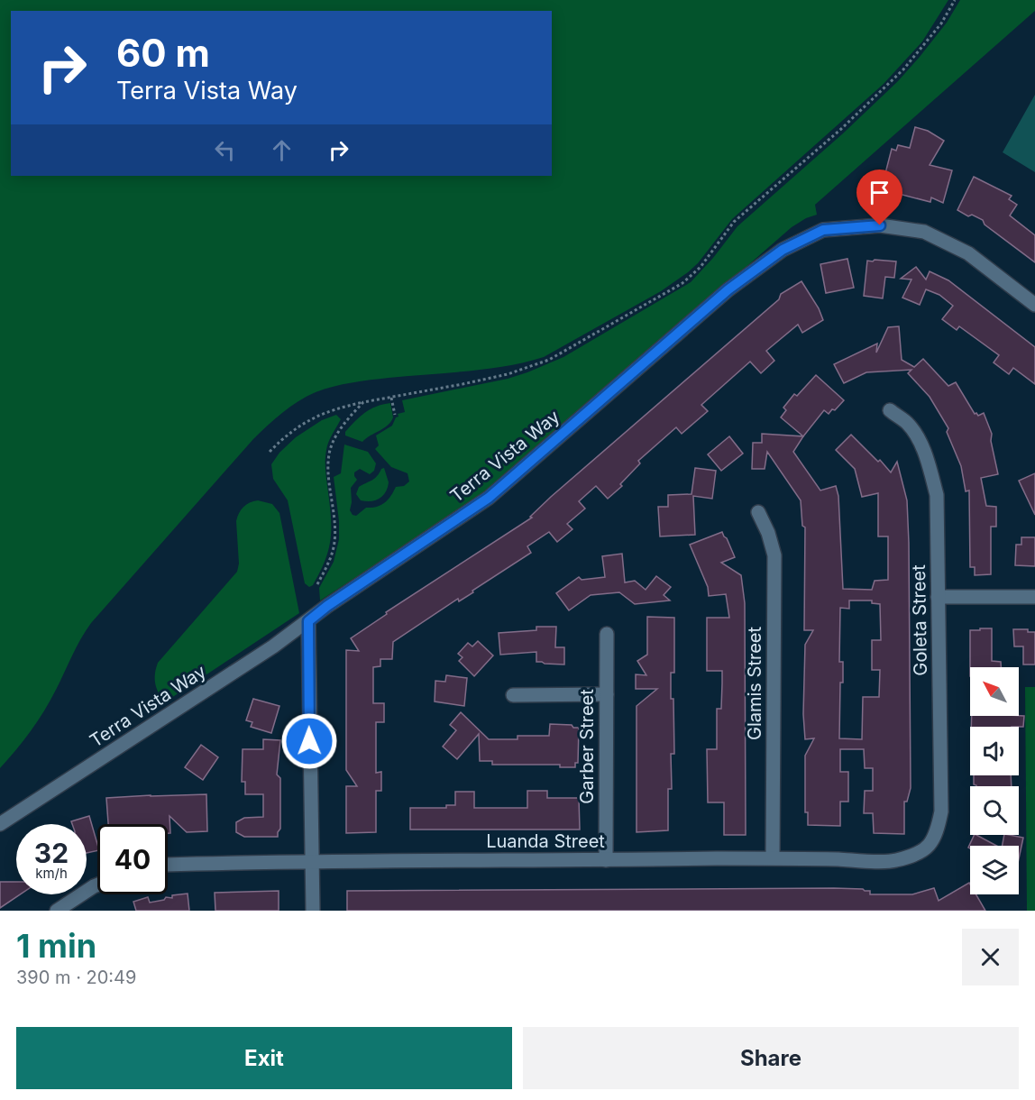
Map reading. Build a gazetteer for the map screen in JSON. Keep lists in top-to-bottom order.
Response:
{
  "streets": {
    "street": [
      "Terra Vista Way",
      "Goleta Street",
      "Glamis Street",
      "Garber Street",
      "Luanda Street"
    ]
  },
  "crossings": [
    ["Goleta Street", "Luanda Street"],
    ["Glamis Street", "Luanda Street"],
    ["Garber Street", "Luanda Street"]
  ],
  "north": "top left",
  "page": {
    "turn": ["60 m", "Terra Vista Way"],
    "speed": "32 km/h",
    "limit": "40",
    "heading": ["1 min", "390 m · 20:49"],
    "buttons": ["Exit", "Share"]
  }
}
